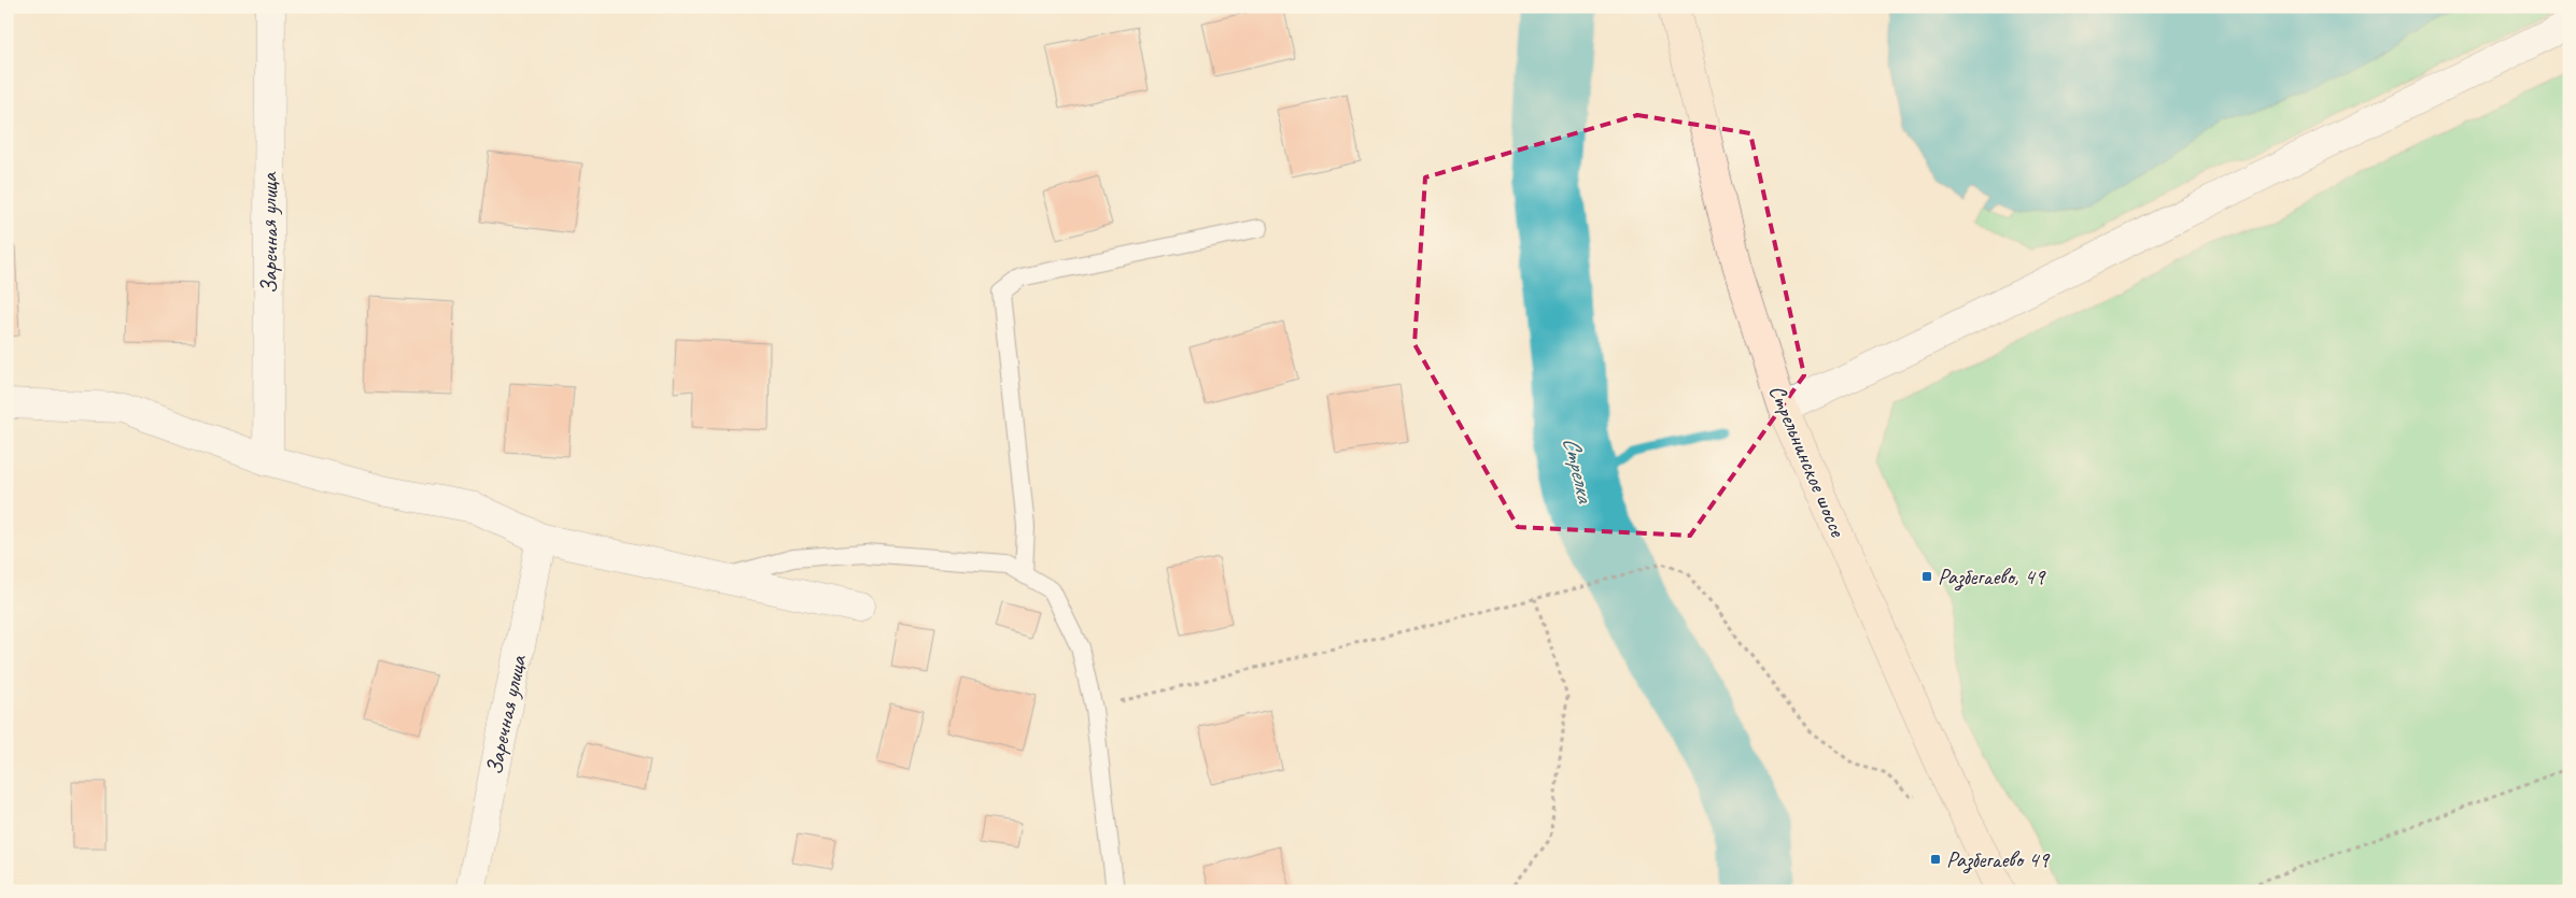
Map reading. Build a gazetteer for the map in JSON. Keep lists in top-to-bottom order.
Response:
{
  "streets": {
    "main road": ["Стрельнинское шоссе"],
    "street": ["Заречная улица"]
  },
  "water": ["Стрелка"],
  "places": {
    "transit": ["Разбегаево, 49", "Разбегаево 49"]
  }
}
